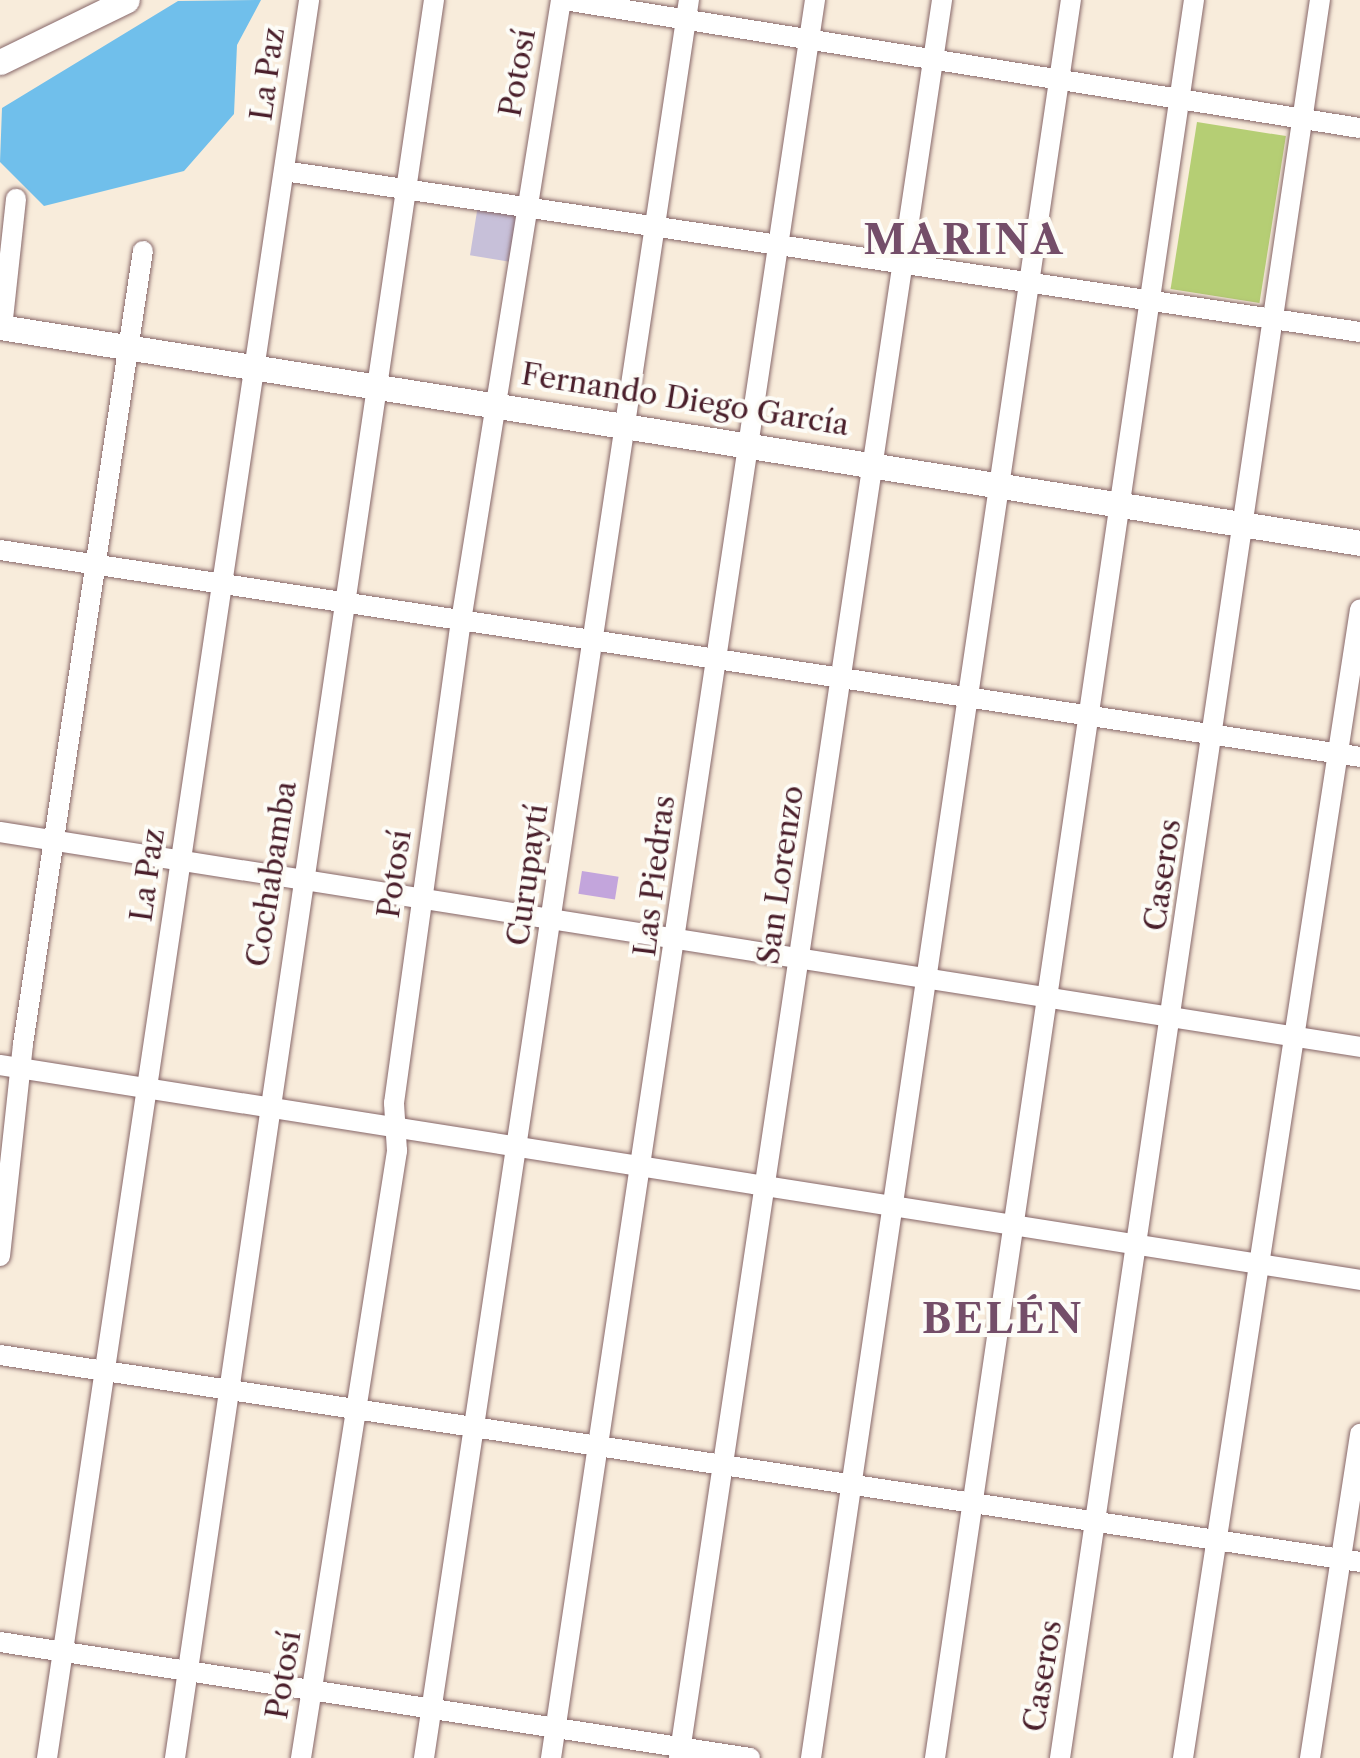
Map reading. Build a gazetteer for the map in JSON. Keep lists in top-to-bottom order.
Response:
{
  "streets": {
    "main road": ["Fernando Diego García"],
    "street": [
      "Potosí",
      "La Paz",
      "Cochabamba",
      "Curupaytí",
      "San Lorenzo",
      "Caseros",
      "Las Piedras"
    ]
  },
  "crossings": [
    ["Potosí", "Fernando Diego García"],
    ["La Paz", "Fernando Diego García"],
    ["Fernando Diego García", "Cochabamba"],
    ["Fernando Diego García", "Curupaytí"],
    ["Fernando Diego García", "San Lorenzo"],
    ["Fernando Diego García", "Caseros"],
    ["Fernando Diego García", "Las Piedras"]
  ],
  "districts": ["MARINA", "BELÉN"]
}
